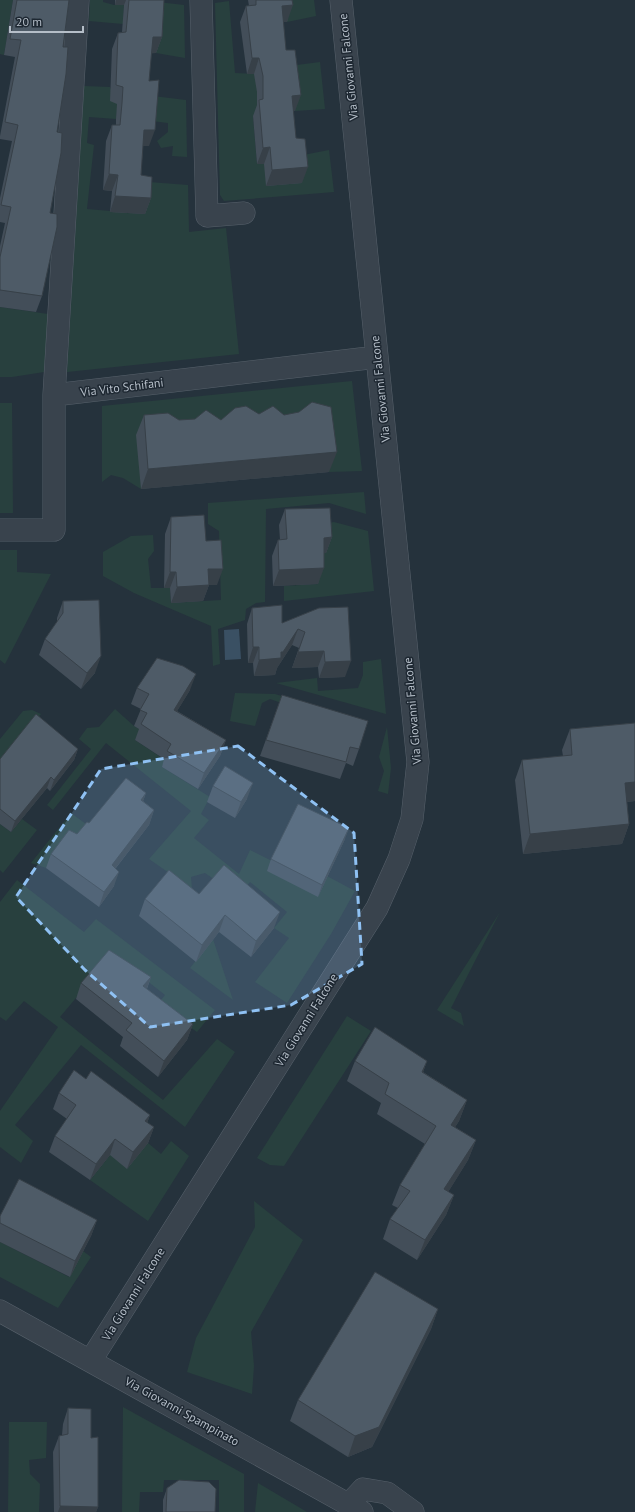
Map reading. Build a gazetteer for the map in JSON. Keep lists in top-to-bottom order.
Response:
{
  "streets": {
    "street": ["Via Giovanni Falcone", "Via Vito Schifani", "Via Giovanni Spampinato"]
  },
  "crossings": [
    ["Via Giovanni Falcone", "Via Vito Schifani"],
    ["Via Giovanni Falcone", "Via Giovanni Spampinato"]
  ],
  "scale_bar": "20 m"
}
